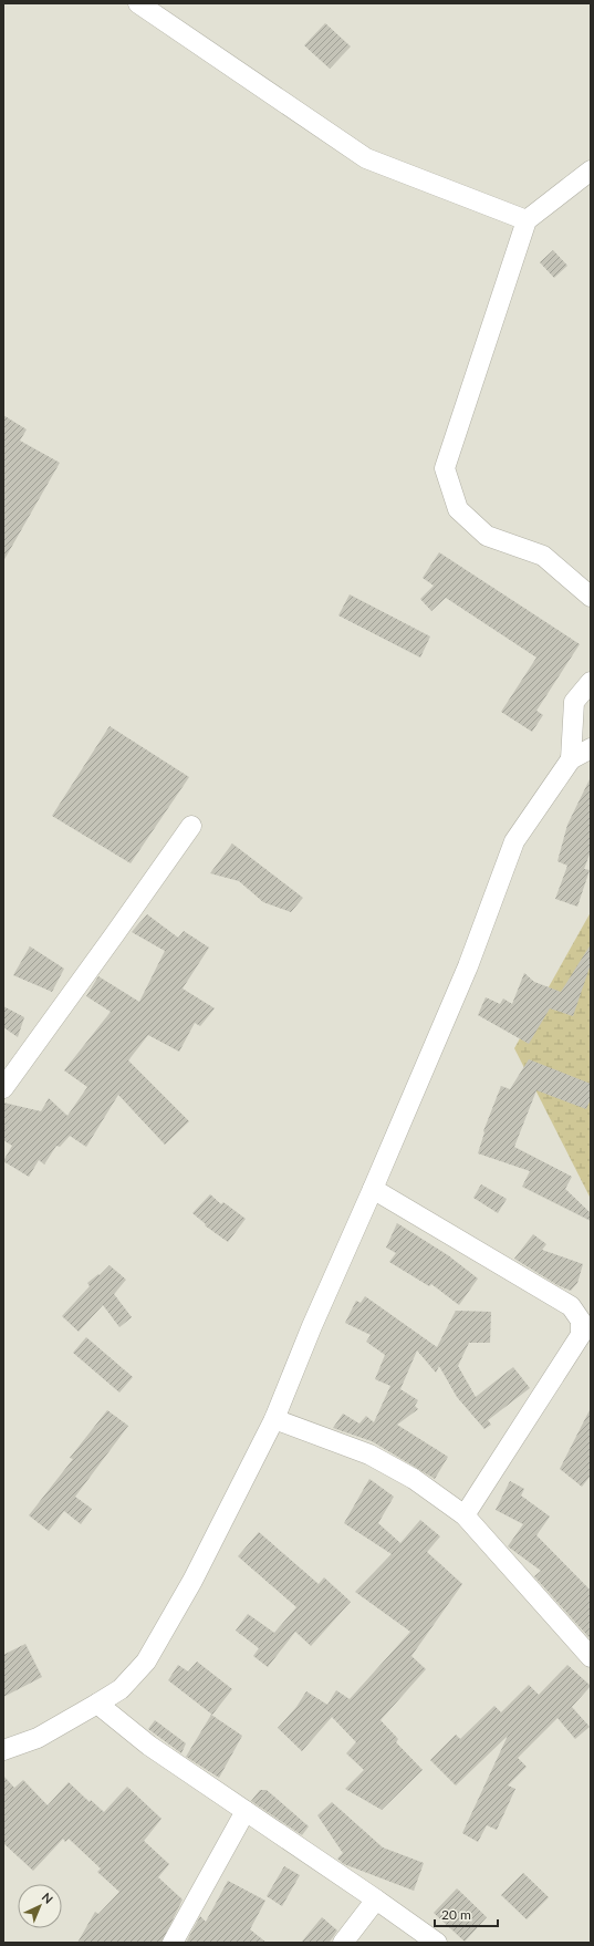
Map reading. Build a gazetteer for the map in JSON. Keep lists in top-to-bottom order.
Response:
{
  "scale_bar": "20 m",
  "north": "top right"
}
